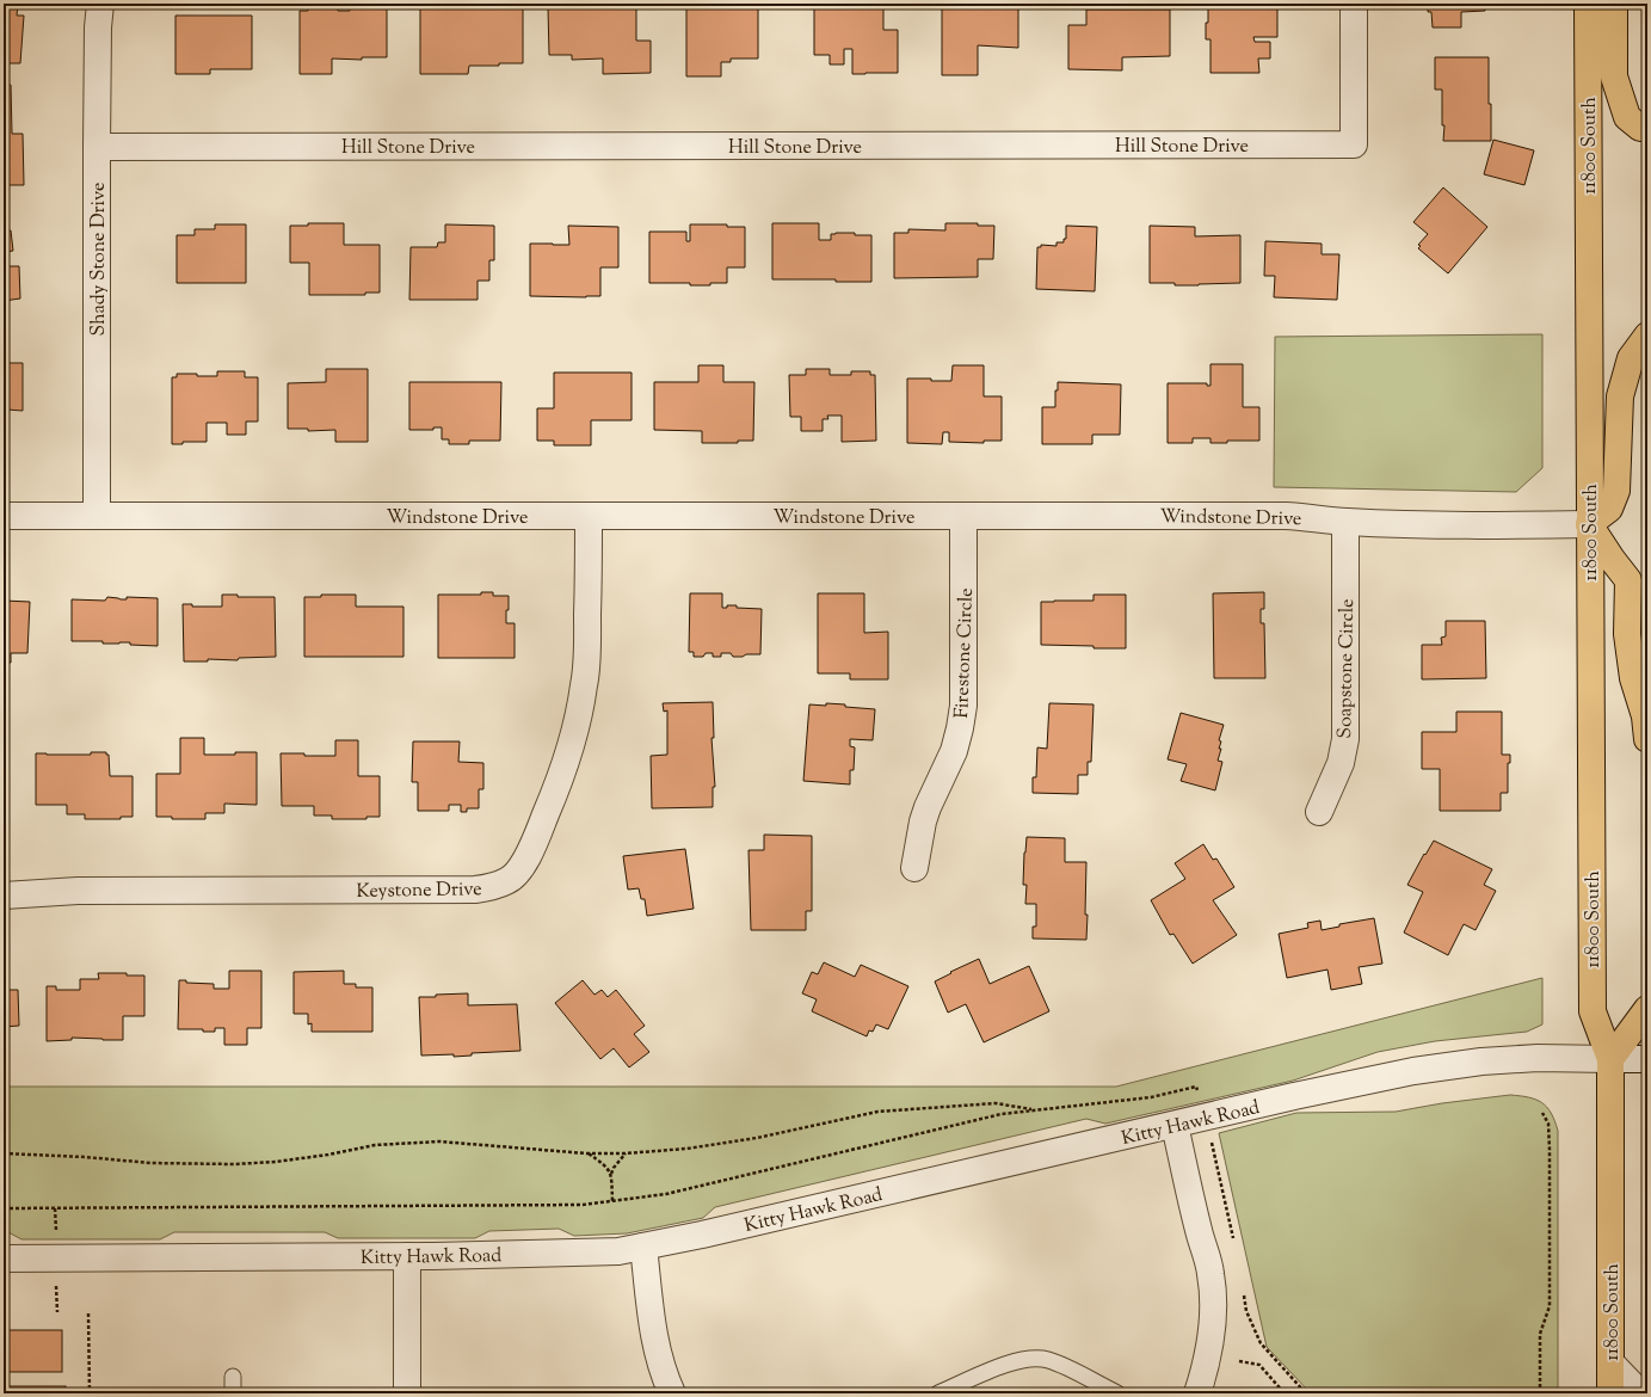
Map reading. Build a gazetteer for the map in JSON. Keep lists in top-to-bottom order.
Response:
{
  "streets": {
    "main road": ["11800 South"],
    "street": [
      "Hill Stone Drive",
      "Shady Stone Drive",
      "Windstone Drive",
      "Firestone Circle",
      "Soapstone Circle",
      "Keystone Drive",
      "Kitty Hawk Road"
    ]
  },
  "crossings": [
    ["Hill Stone Drive", "Shady Stone Drive"],
    ["11800 South", "Windstone Drive"],
    ["11800 South", "Kitty Hawk Road"],
    ["Shady Stone Drive", "Windstone Drive"],
    ["Windstone Drive", "Firestone Circle"],
    ["Windstone Drive", "Soapstone Circle"],
    ["Windstone Drive", "Keystone Drive"]
  ]
}
